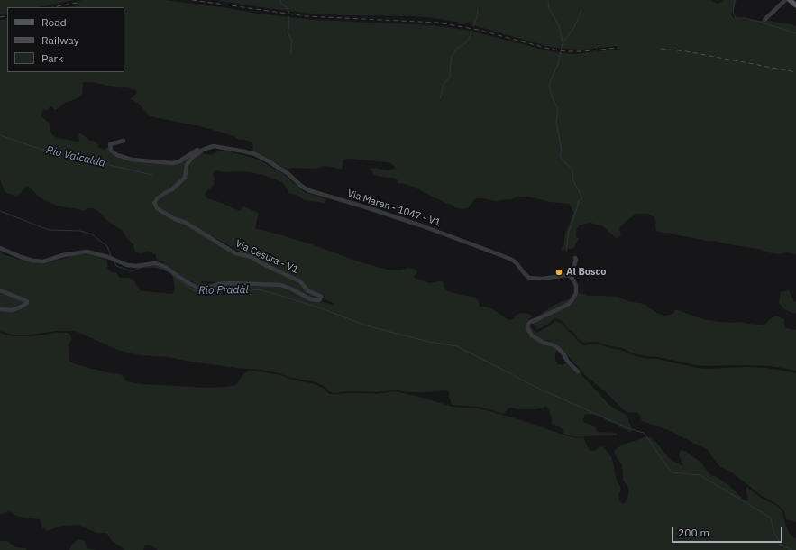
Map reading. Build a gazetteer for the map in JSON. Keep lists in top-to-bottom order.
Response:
{
  "streets": {
    "street": ["Via Maren - 1047 - V1", "Via Cesura - V1"]
  },
  "crossings": [
    ["Via Maren - 1047 - V1", "Via Cesura - V1"]
  ],
  "water": ["Rio Valcalda", "Rio Pradàl"],
  "places": ["Al Bosco"],
  "legend": ["Road", "Railway", "Park"],
  "scale_bar": "200 m"
}
